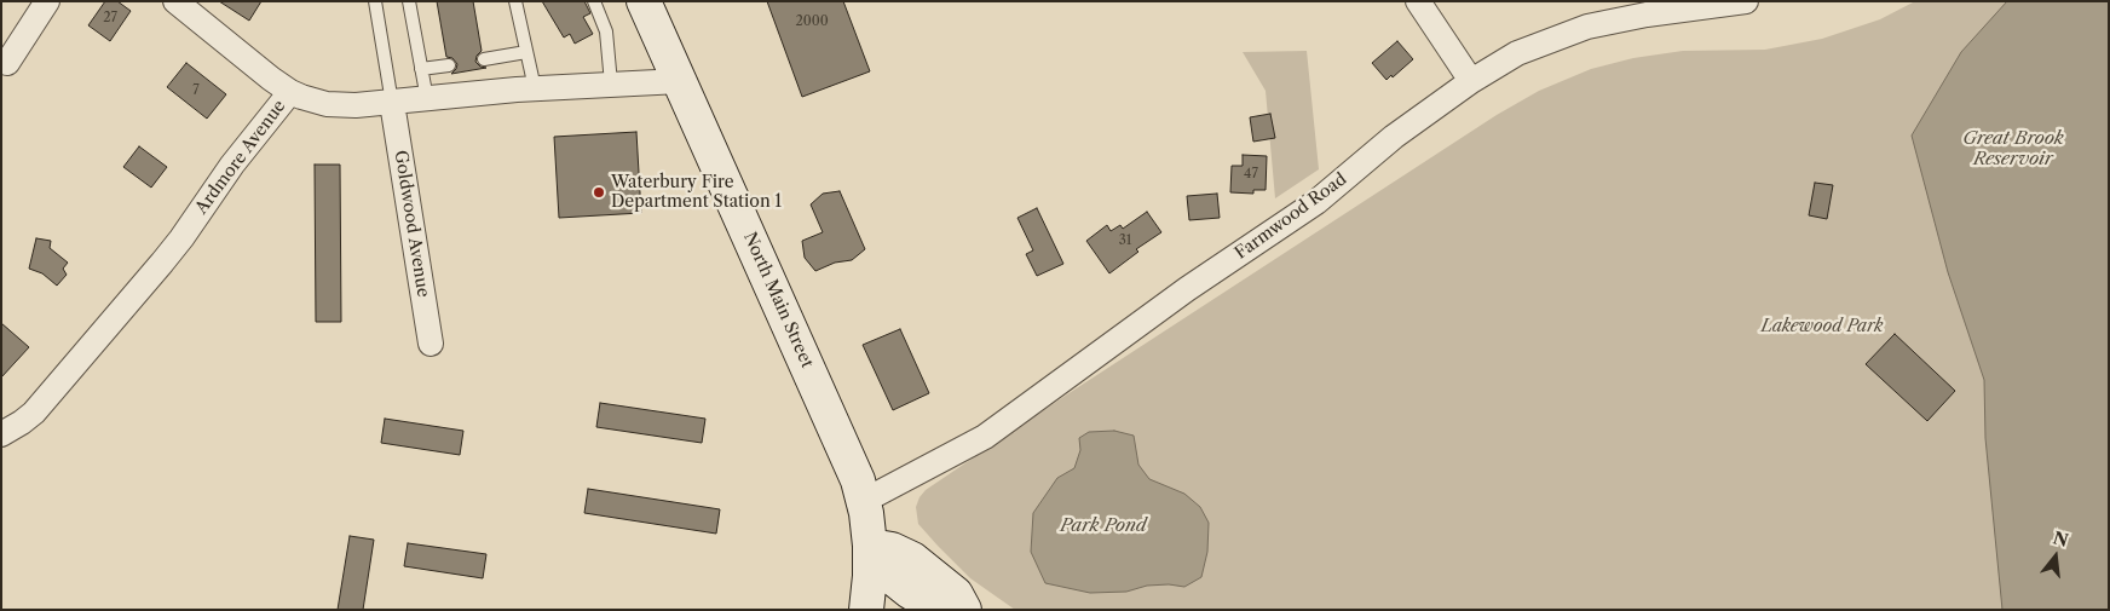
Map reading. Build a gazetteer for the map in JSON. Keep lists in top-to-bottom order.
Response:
{
  "streets": {
    "main road": ["North Main Street"],
    "street": ["Ardmore Avenue", "Farmwood Road", "Goldwood Avenue"]
  },
  "crossings": [
    ["Ardmore Avenue", "Goldwood Avenue"],
    ["Ardmore Avenue", "North Main Street"],
    ["Farmwood Road", "North Main Street"]
  ],
  "water": ["Great Brook Reservoir", "Park Pond"],
  "parks": ["Lakewood Park"],
  "places": ["Waterbury Fire Department Station 1"],
  "house_numbers": [
    "27",
    "2000",
    "7",
    "47",
    "31"
  ],
  "north": "top"
}
